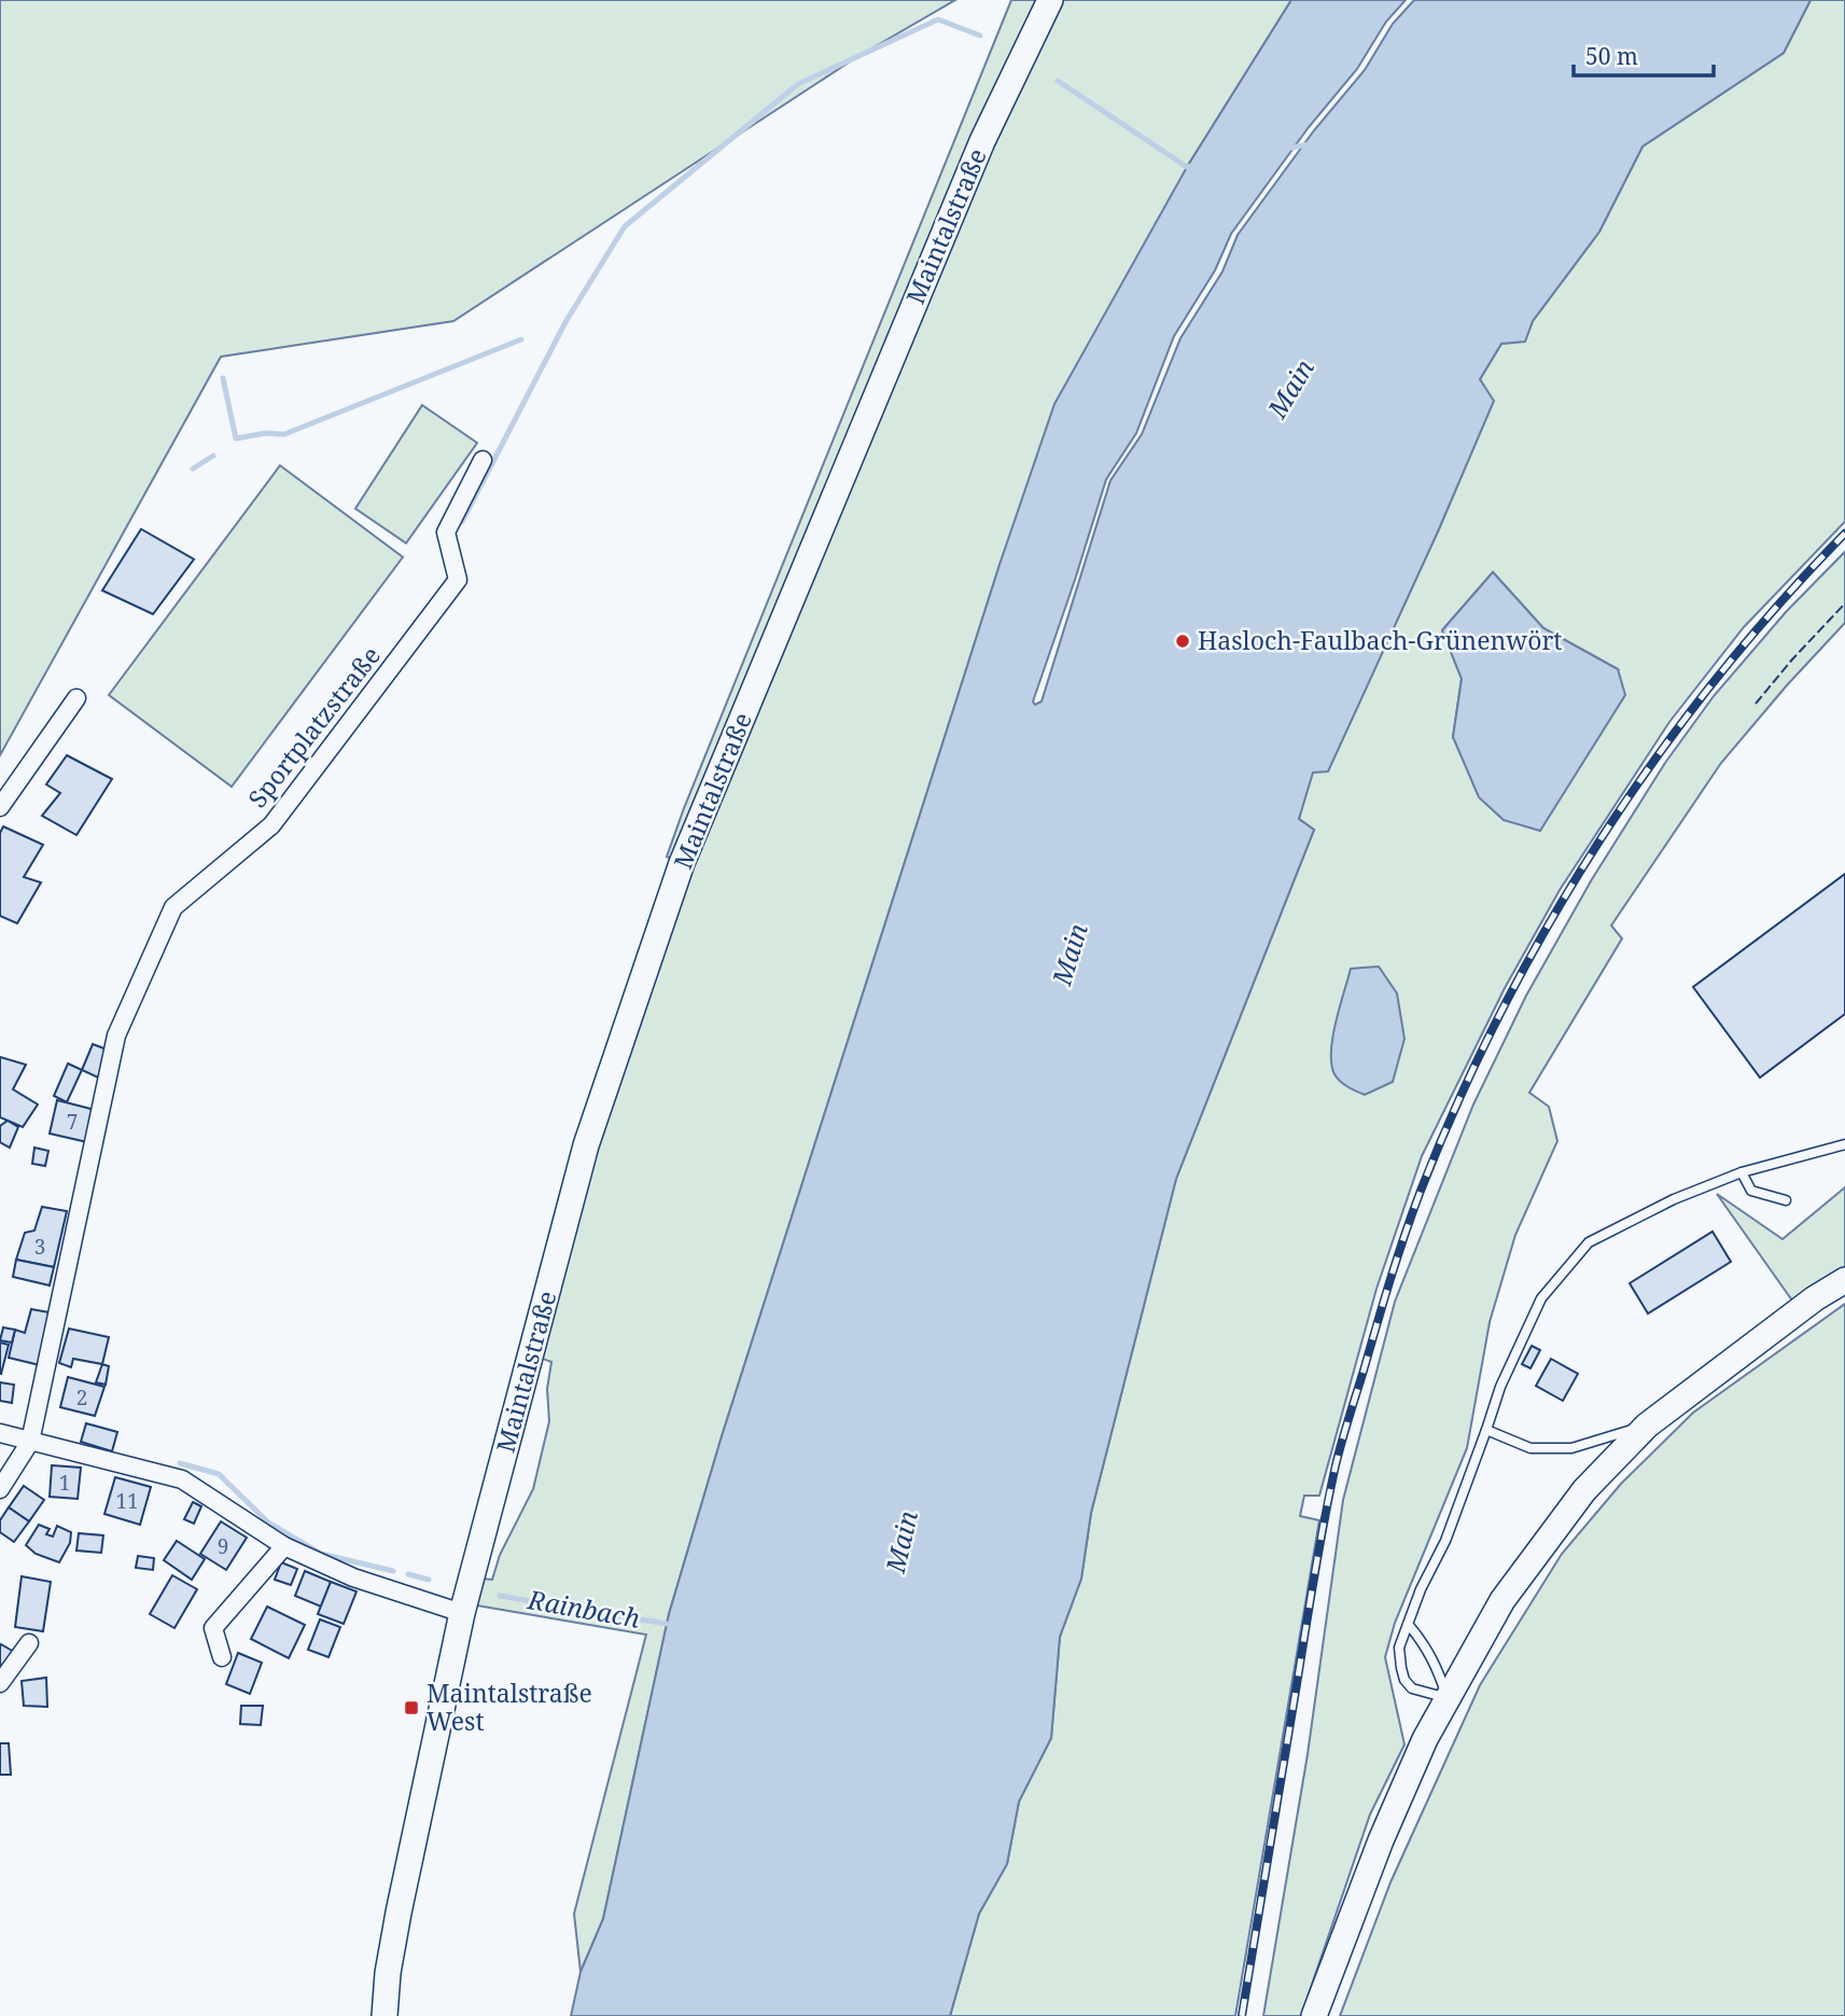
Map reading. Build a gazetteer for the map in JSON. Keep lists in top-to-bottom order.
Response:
{
  "streets": {
    "main road": ["Maintalstraße"],
    "street": ["Sportplatzstraße"]
  },
  "water": ["Main", "Rainbach"],
  "places": {
    "other": ["Hasloch-Faulbach-Grünenwört"],
    "transit": ["Maintalstraße West"]
  },
  "house_numbers": [
    "7",
    "3",
    "2",
    "1",
    "11",
    "9"
  ],
  "scale_bar": "50 m"
}
